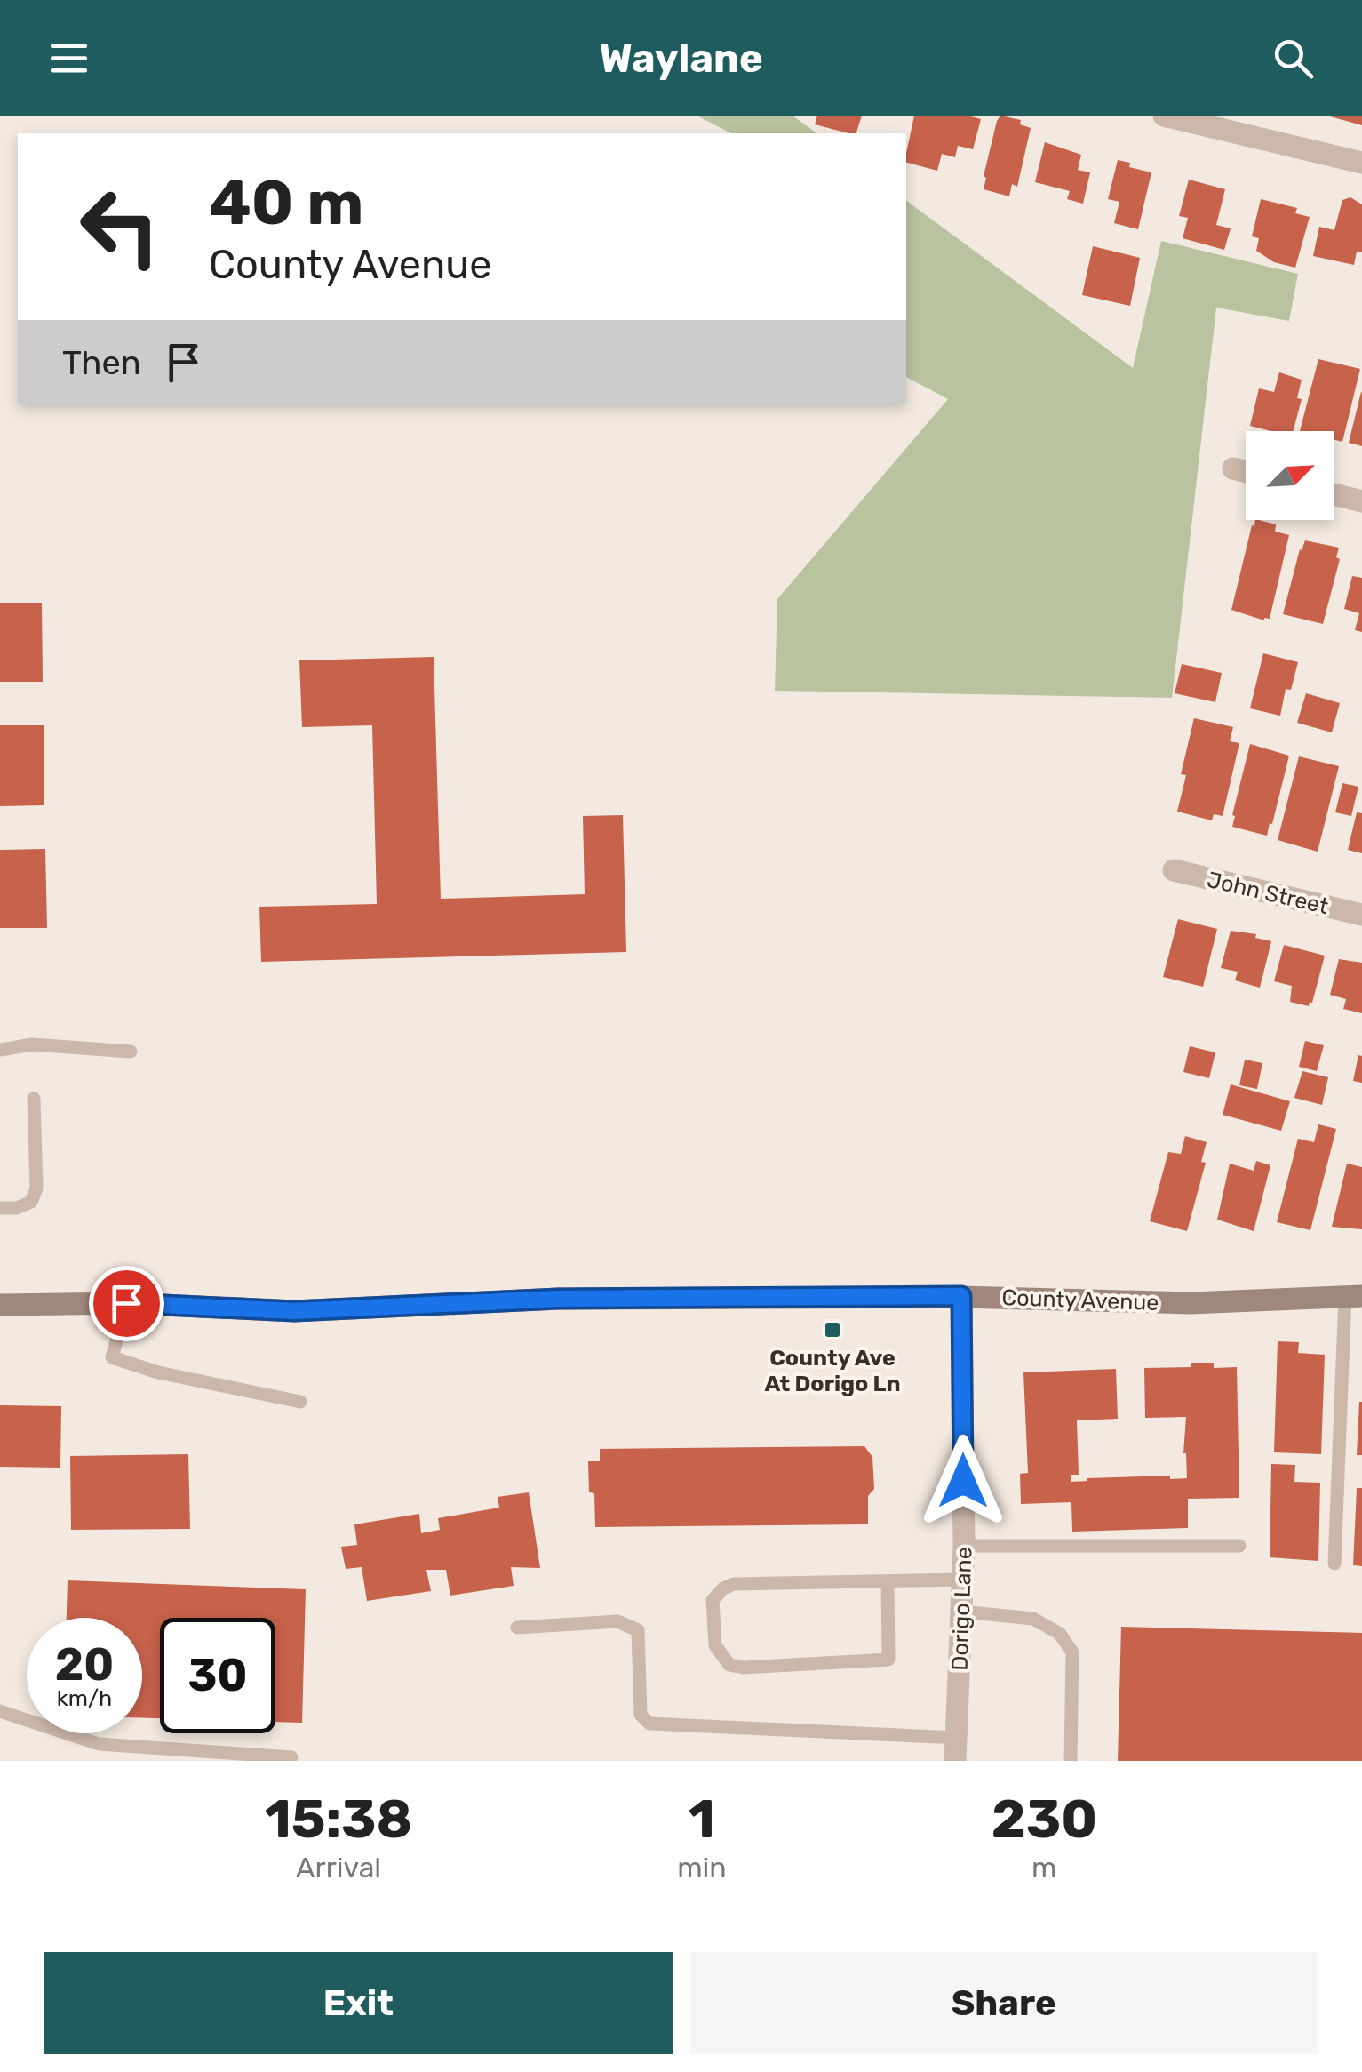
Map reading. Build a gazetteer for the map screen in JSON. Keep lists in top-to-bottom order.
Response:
{
  "streets": {
    "main road": ["County Avenue"],
    "street": ["John Street", "Dorigo Lane"]
  },
  "crossings": [
    ["County Avenue", "Dorigo Lane"]
  ],
  "places": {
    "transit": ["County Ave At Dorigo Ln"]
  },
  "north": "top right",
  "page": {
    "header": "Waylane",
    "turn": ["40 m", "County Avenue"],
    "then": "Then",
    "speed": "20 km/h",
    "limit": "30",
    "eta": [
      "15:38",
      "Arrival",
      "1",
      "min",
      "230",
      "m"
    ],
    "buttons": ["Exit", "Share"]
  }
}
